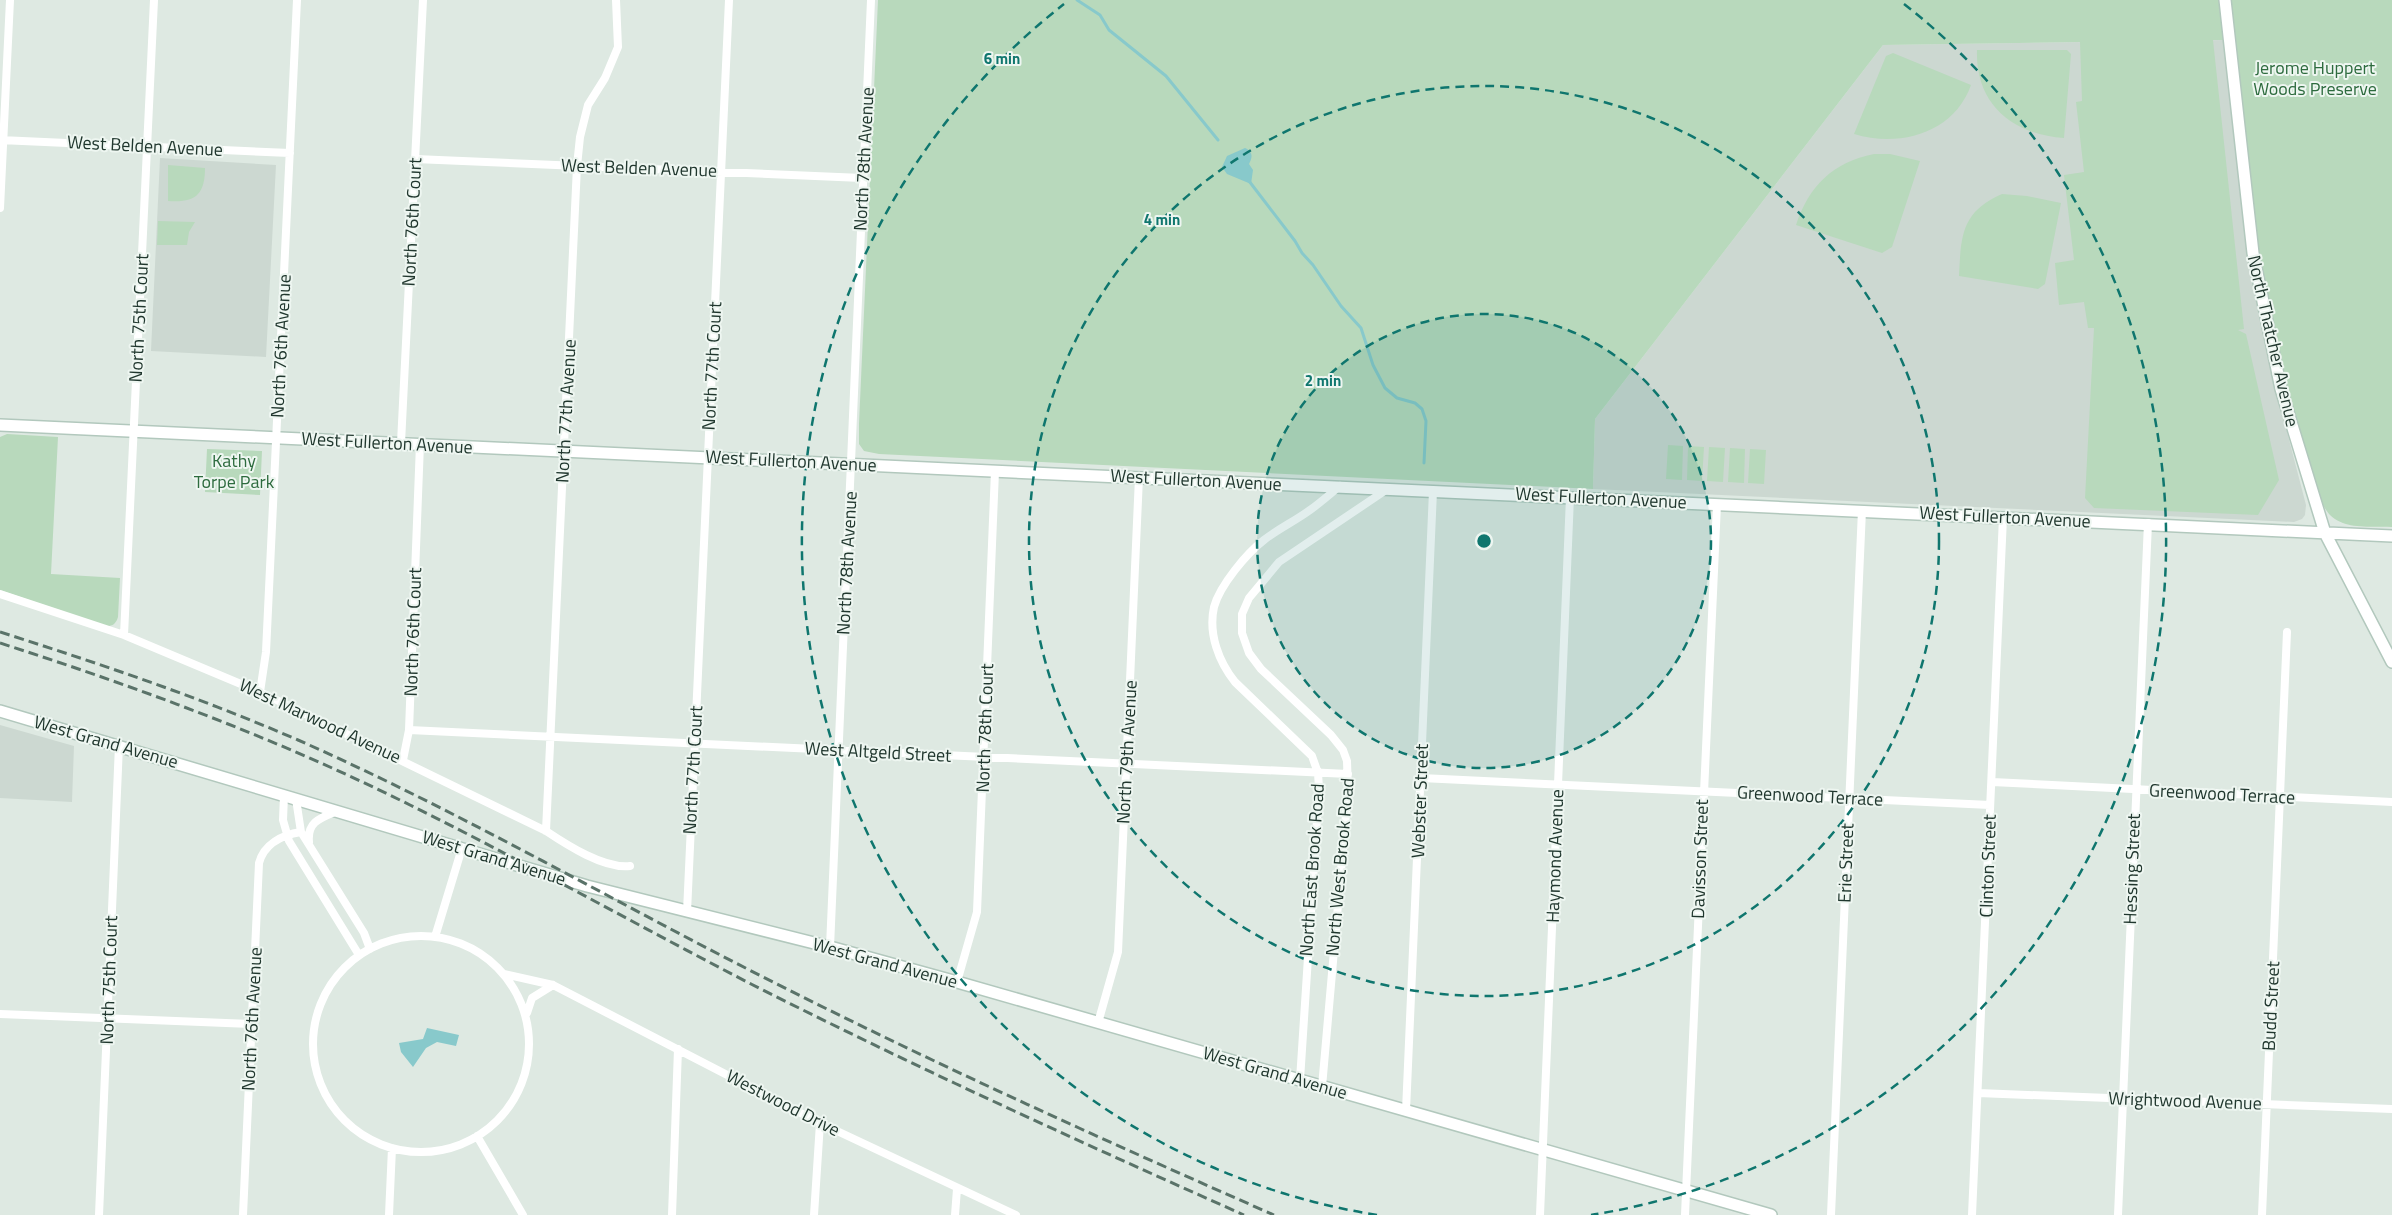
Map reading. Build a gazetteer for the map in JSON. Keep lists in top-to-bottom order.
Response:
{
  "streets": {
    "street": [
      "West Belden Avenue",
      "North 78th Avenue",
      "North 76th Court",
      "North 75th Court",
      "North Thatcher Avenue",
      "North 76th Avenue",
      "North 77th Court",
      "North 77th Avenue",
      "West Fullerton Avenue",
      "West Marwood Avenue",
      "North 78th Court",
      "West Grand Avenue",
      "West Altgeld Street",
      "North 79th Avenue",
      "Greenwood Terrace",
      "Webster Street",
      "Haymond Avenue",
      "Davisson Street",
      "Erie Street",
      "Clinton Street",
      "North West Brook Road",
      "Hessing Street",
      "North East Brook Road",
      "Budd Street",
      "Wrightwood Avenue",
      "Westwood Drive"
    ]
  },
  "crossings": [
    ["West Belden Avenue", "North 78th Avenue"],
    ["West Belden Avenue", "North 76th Court"],
    ["West Belden Avenue", "North 75th Court"],
    ["West Belden Avenue", "North 76th Avenue"],
    ["West Belden Avenue", "North 77th Court"],
    ["West Belden Avenue", "North 77th Avenue"],
    ["North 78th Avenue", "West Fullerton Avenue"],
    ["North 78th Avenue", "West Grand Avenue"],
    ["North 78th Avenue", "West Altgeld Street"],
    ["North 76th Court", "West Fullerton Avenue"],
    ["North 76th Court", "West Marwood Avenue"],
    ["North 76th Court", "West Altgeld Street"],
    ["North 75th Court", "West Fullerton Avenue"],
    ["North 75th Court", "West Marwood Avenue"],
    ["North 75th Court", "West Grand Avenue"],
    ["North Thatcher Avenue", "West Fullerton Avenue"],
    ["North 76th Avenue", "West Fullerton Avenue"],
    ["North 76th Avenue", "West Marwood Avenue"],
    ["North 77th Court", "West Fullerton Avenue"],
    ["North 77th Court", "West Grand Avenue"],
    ["North 77th Court", "West Altgeld Street"],
    ["North 77th Avenue", "West Fullerton Avenue"],
    ["North 77th Avenue", "West Marwood Avenue"],
    ["North 77th Avenue", "West Altgeld Street"],
    ["West Fullerton Avenue", "North 78th Court"],
    ["West Fullerton Avenue", "North 79th Avenue"],
    ["West Fullerton Avenue", "Webster Street"],
    ["West Fullerton Avenue", "Haymond Avenue"],
    ["West Fullerton Avenue", "Davisson Street"],
    ["West Fullerton Avenue", "Erie Street"],
    ["West Fullerton Avenue", "Clinton Street"],
    ["West Fullerton Avenue", "North West Brook Road"],
    ["West Fullerton Avenue", "Hessing Street"],
    ["West Fullerton Avenue", "North East Brook Road"],
    ["North 78th Court", "West Grand Avenue"],
    ["North 78th Court", "West Altgeld Street"],
    ["West Grand Avenue", "North 79th Avenue"],
    ["West Grand Avenue", "Webster Street"],
    ["West Grand Avenue", "Haymond Avenue"],
    ["West Grand Avenue", "Davisson Street"],
    ["West Grand Avenue", "North West Brook Road"],
    ["West Grand Avenue", "North East Brook Road"],
    ["West Altgeld Street", "North 79th Avenue"],
    ["West Altgeld Street", "North West Brook Road"],
    ["West Altgeld Street", "North East Brook Road"],
    ["Greenwood Terrace", "Webster Street"],
    ["Greenwood Terrace", "Haymond Avenue"],
    ["Greenwood Terrace", "Davisson Street"],
    ["Greenwood Terrace", "Erie Street"],
    ["Greenwood Terrace", "Clinton Street"],
    ["Greenwood Terrace", "Hessing Street"],
    ["Greenwood Terrace", "Budd Street"],
    ["Clinton Street", "Wrightwood Avenue"],
    ["Hessing Street", "Wrightwood Avenue"],
    ["Budd Street", "Wrightwood Avenue"]
  ],
  "parks": ["Jerome Huppert Woods Preserve", "Kathy Torpe Park"],
  "rings": ["6 min", "4 min", "2 min"]
}
